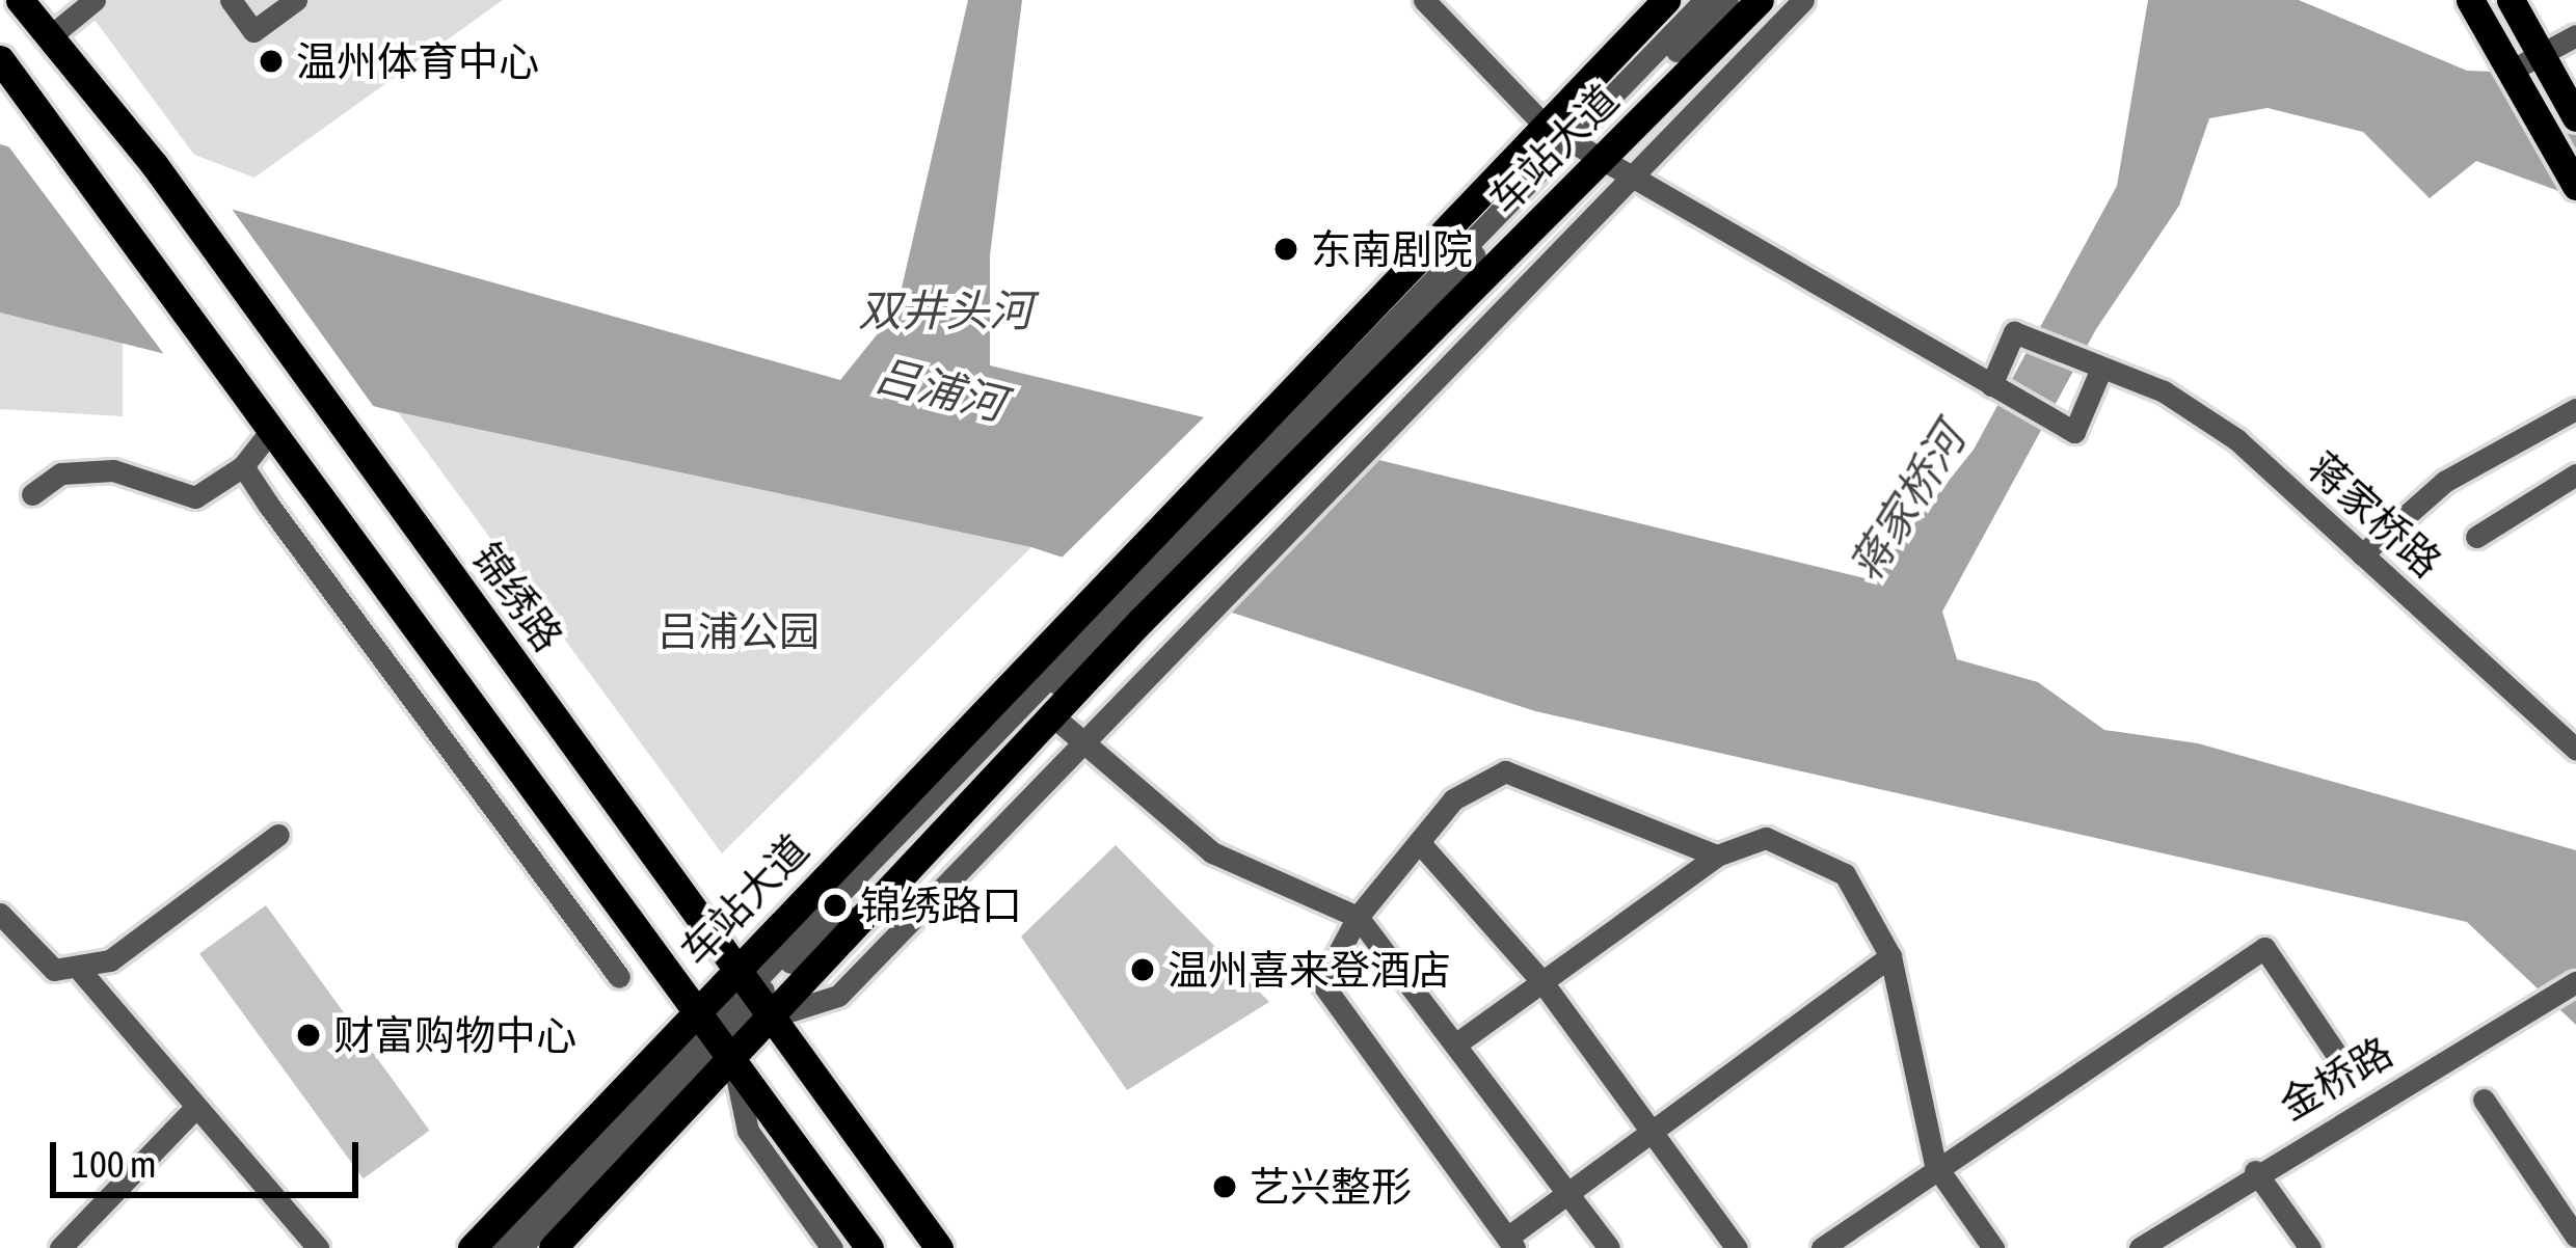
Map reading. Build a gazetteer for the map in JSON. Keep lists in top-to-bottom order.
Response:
{
  "streets": {
    "main road": ["车站大道", "锦绣路"],
    "street": ["蒋家桥路", "金桥路"]
  },
  "crossings": [
    ["车站大道", "锦绣路"]
  ],
  "water": ["双井头河", "吕浦河", "蒋家桥河"],
  "parks": ["吕浦公园"],
  "places": [
    "温州体育中心",
    "东南剧院",
    "锦绣路口",
    "温州喜来登酒店",
    "财富购物中心",
    "艺兴整形"
  ],
  "scale_bar": "100 m"
}
